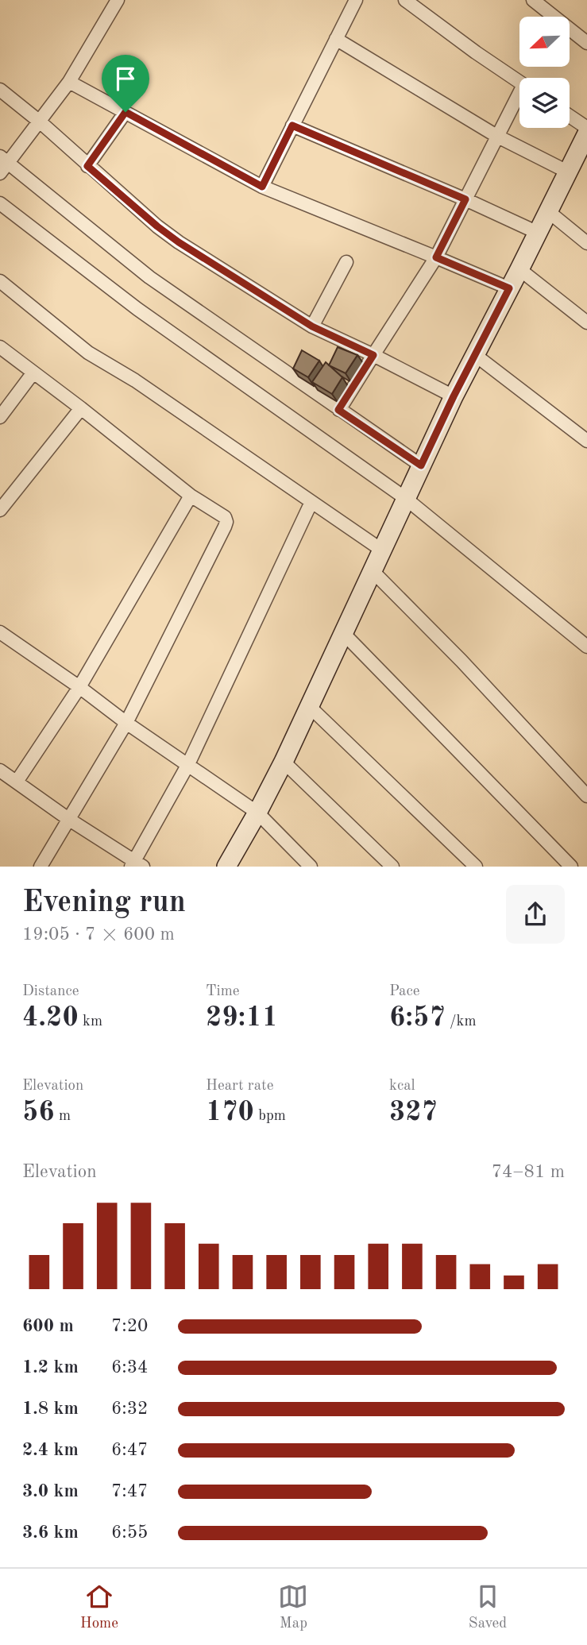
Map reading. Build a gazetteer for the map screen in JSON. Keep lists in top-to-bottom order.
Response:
{
  "north": "bottom left",
  "page": {
    "heading": ["Evening run", "19:05 · 7 × 600 m"],
    "stats": [
      ["Distance", "4.20 km"],
      ["Time", "29:11"],
      ["Pace", "6:57 /km"],
      ["Elevation", "56 m"],
      ["Heart rate", "170 bpm"],
      ["kcal", "327"]
    ],
    "chart": ["Elevation", "74–81 m"],
    "list": [
      {
        "name": "600 m",
        "note": "7:20"
      },
      {
        "name": "1.2 km",
        "note": "6:34"
      },
      {
        "name": "1.8 km",
        "note": "6:32"
      },
      {
        "name": "2.4 km",
        "note": "6:47"
      },
      {
        "name": "3.0 km",
        "note": "7:47"
      },
      {
        "name": "3.6 km",
        "note": "6:55"
      }
    ],
    "tabs": ["Home", "Map", "Saved"]
  }
}
